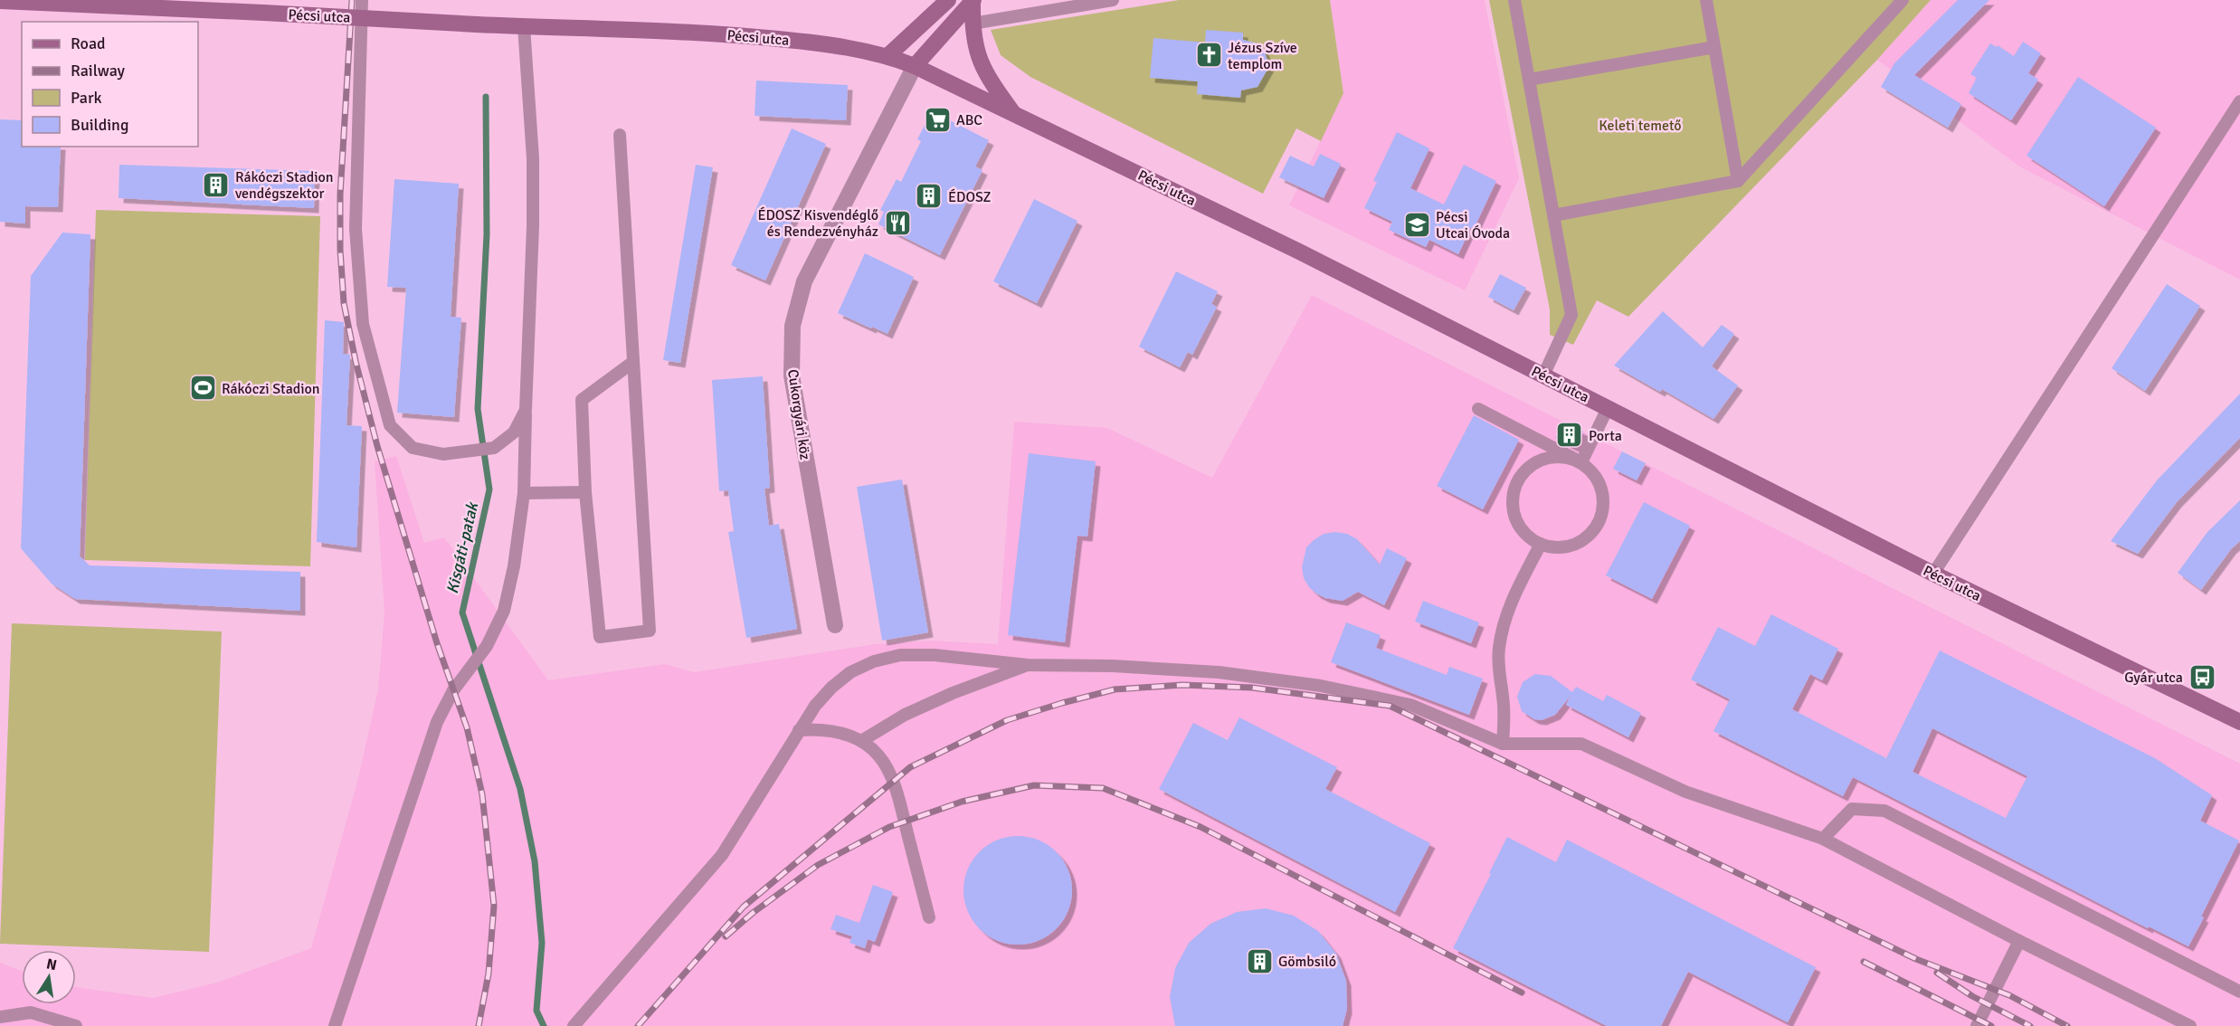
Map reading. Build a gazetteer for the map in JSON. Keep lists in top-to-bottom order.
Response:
{
  "streets": {
    "street": ["Pécsi utca", "Cukorgyári köz"]
  },
  "crossings": [
    ["Pécsi utca", "Cukorgyári köz"]
  ],
  "water": ["Kisgáti-patak"],
  "parks": ["Keleti temető"],
  "places": {
    "church": ["Jézus Szíve templom"],
    "supermarket": ["ABC"],
    "building": [
      "Rákóczi Stadion vendégszektor",
      "ÉDOSZ",
      "Porta",
      "Gömbsiló"
    ],
    "restaurant": ["ÉDOSZ Kisvendéglő és Rendezvényház"],
    "school or university": ["Pécsi Utcai Óvoda"],
    "sports": ["Rákóczi Stadion"],
    "bus stop": ["Gyár utca"]
  },
  "legend": [
    "Road",
    "Railway",
    "Park",
    "Building"
  ],
  "north": "top"
}
